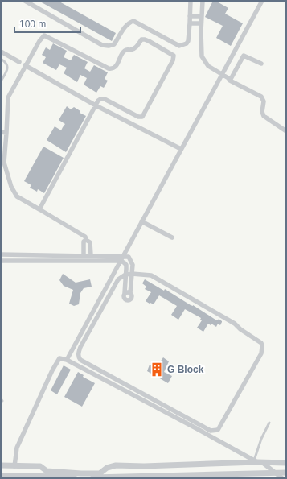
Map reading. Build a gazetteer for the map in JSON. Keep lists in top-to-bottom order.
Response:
{
  "places": {
    "building": ["G Block"]
  },
  "scale_bar": "100 m"
}
